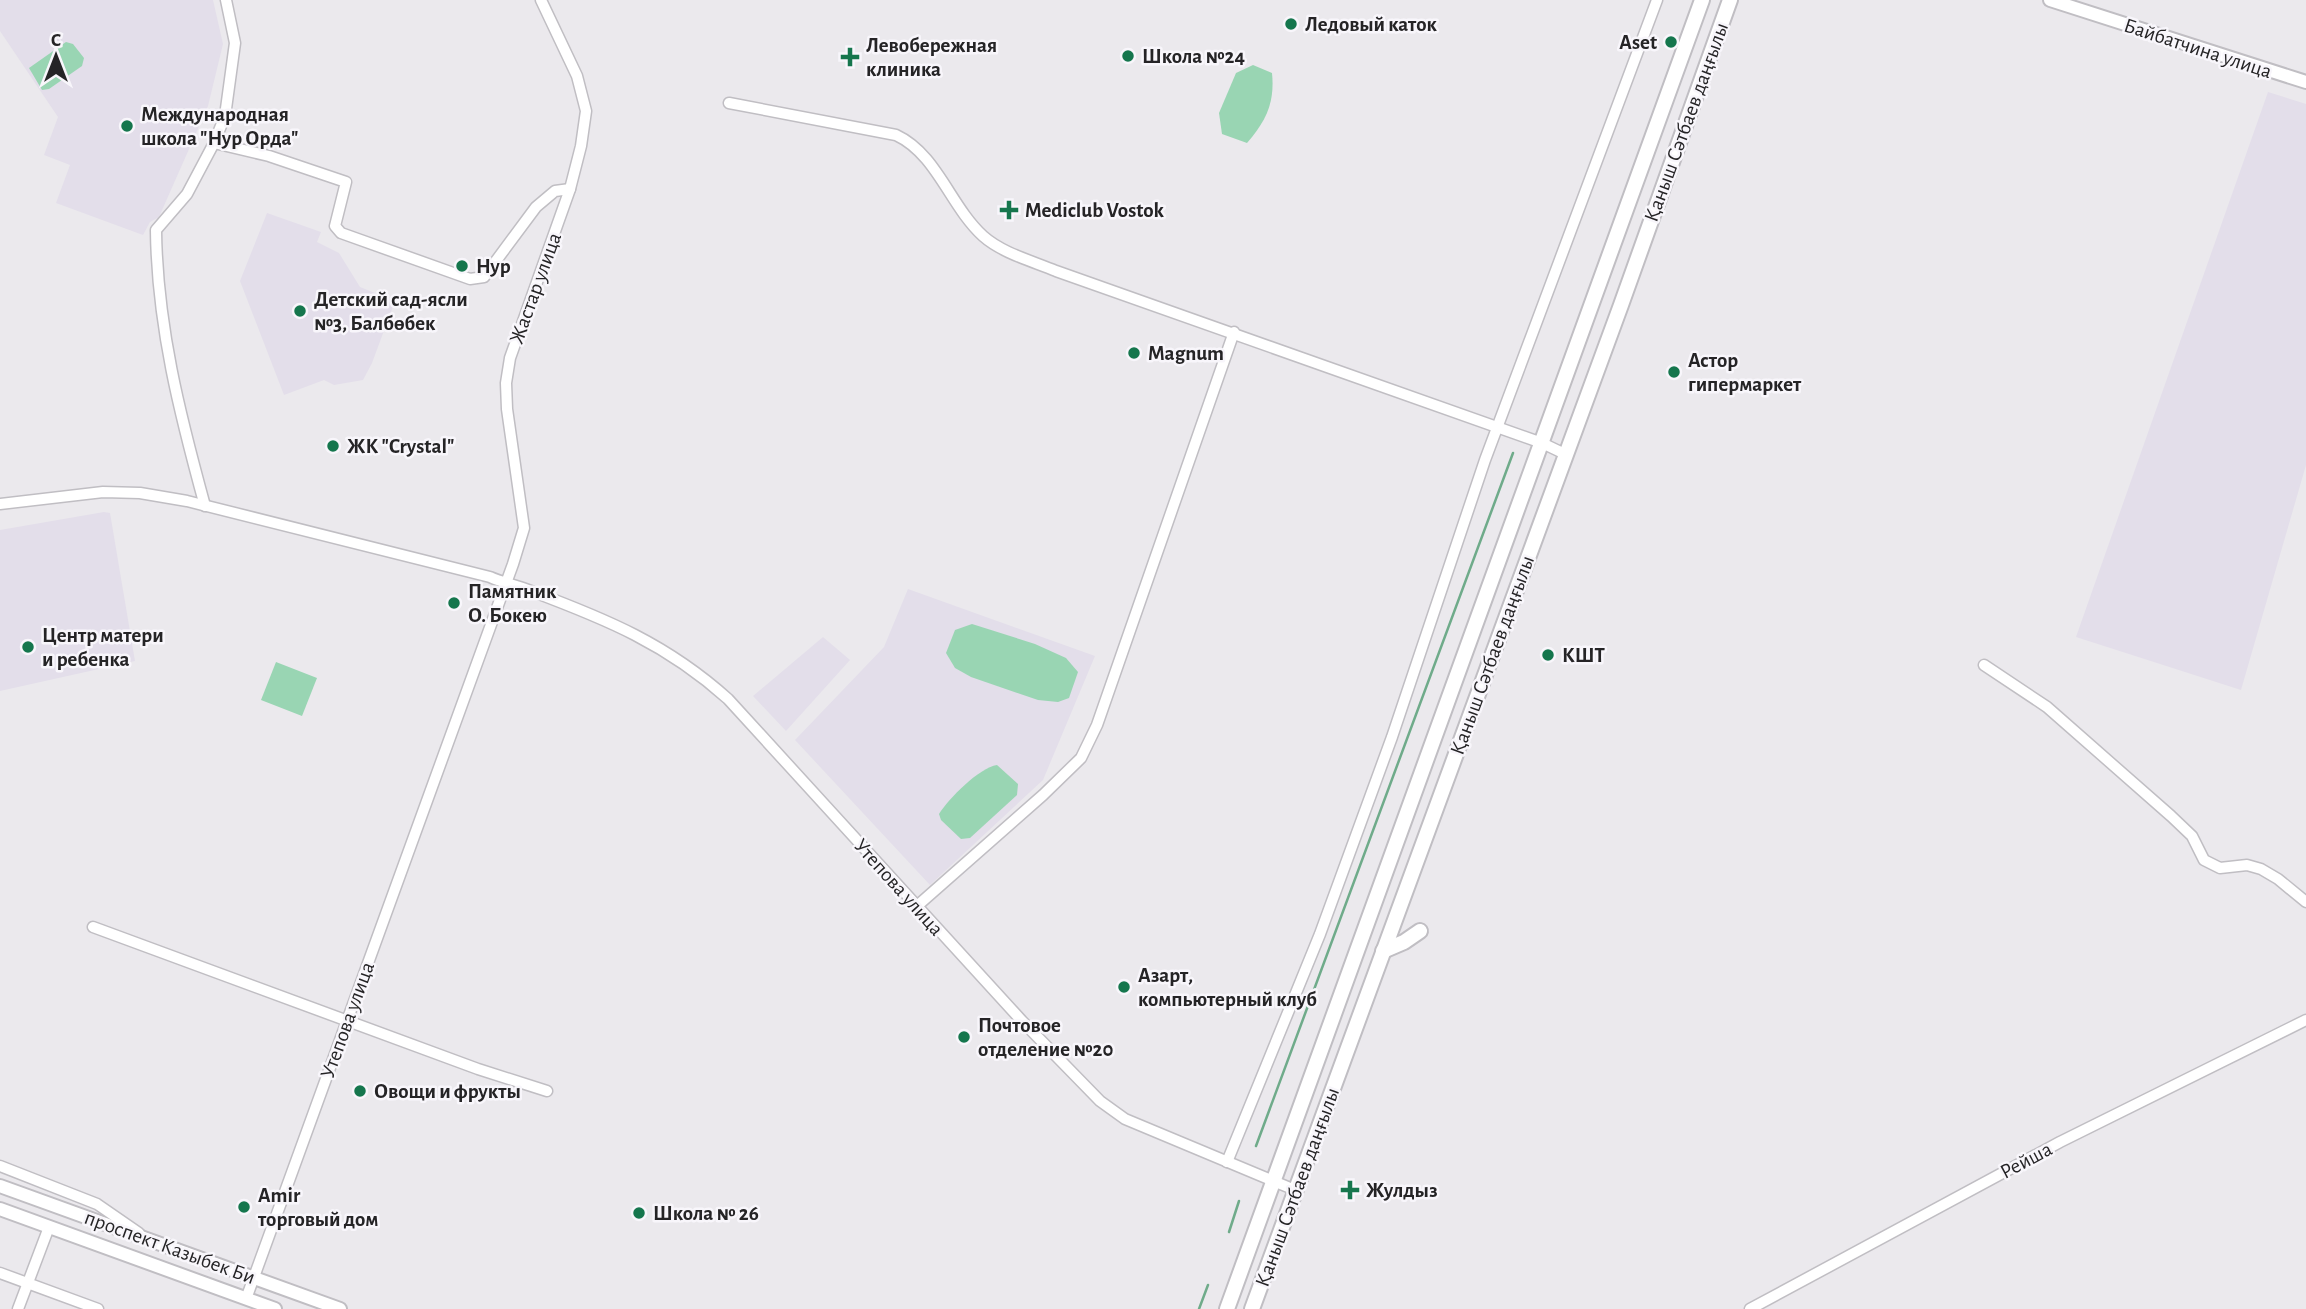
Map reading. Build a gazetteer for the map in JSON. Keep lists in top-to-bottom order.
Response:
{
  "streets": {
    "main road": ["Қаныш Сәтбаев даңғылы"],
    "street": [
      "Байбатчина улица",
      "Жастар улица",
      "Утепова улица",
      "Рейша",
      "проспект Казыбек Би"
    ]
  },
  "crossings": [
    ["Қаныш Сәтбаев даңғылы", "Утепова улица"],
    ["Жастар улица", "Утепова улица"],
    ["Утепова улица", "проспект Казыбек Би"]
  ],
  "places": {
    "other": [
      "Ледовый каток",
      "Aset",
      "Школа №24",
      "Международная школа \"Нур Орда\"",
      "Нур",
      "Детский сад-ясли №3, Балбөбек",
      "Magnum",
      "Астор гипермаркет",
      "ЖК \"Crystal\"",
      "Памятник О. Бокею",
      "Центр матери и ребенка",
      "КШТ",
      "Азарт, компьютерный клуб",
      "Почтовое отделение №20",
      "Овощи и фрукты",
      "Amir торговый дом",
      "Школа № 26"
    ],
    "health": ["Левобережная клиника", "Mediclub Vostok", "Жулдыз"]
  },
  "north": "top"
}
